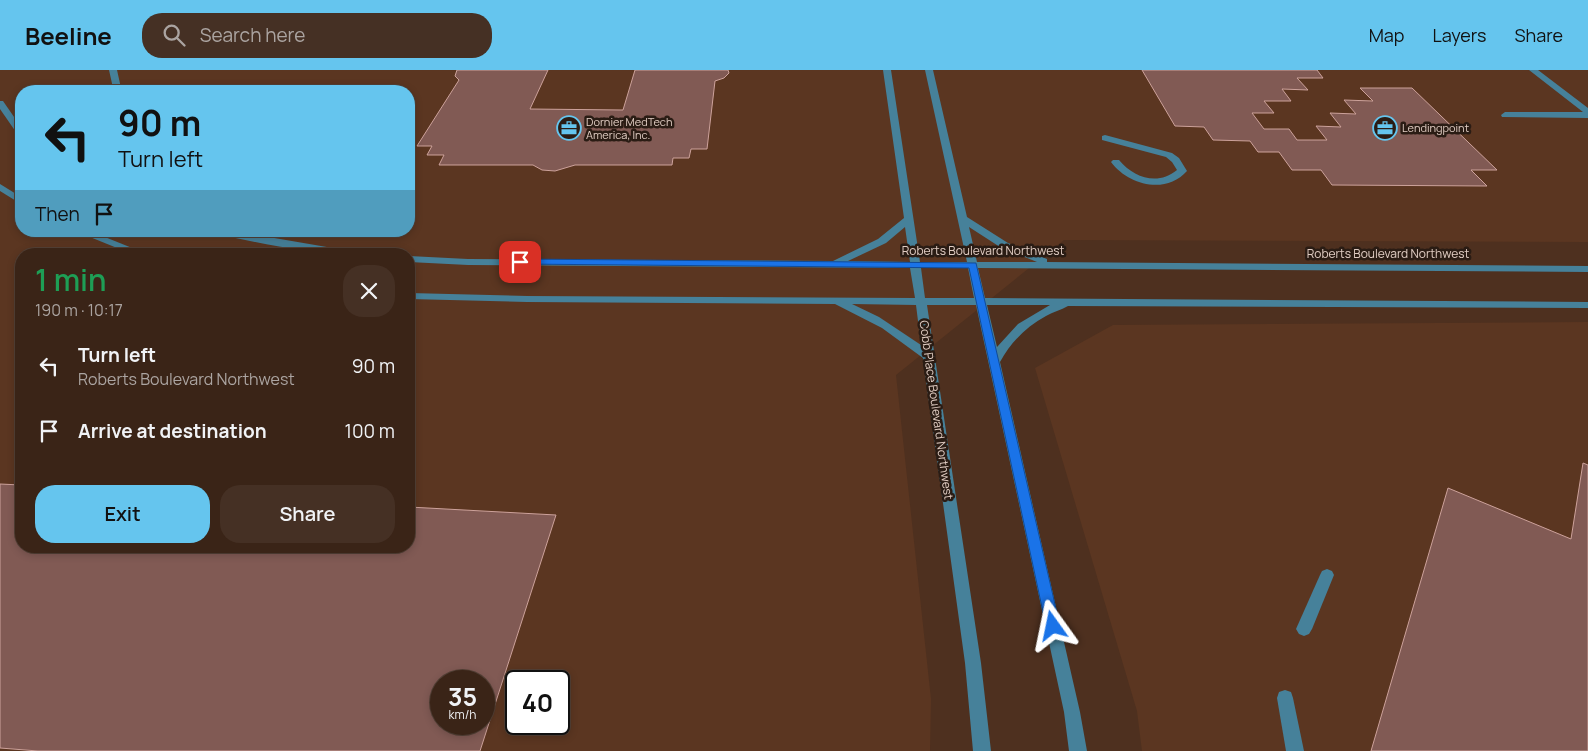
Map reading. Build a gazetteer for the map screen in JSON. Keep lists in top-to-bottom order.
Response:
{
  "streets": {
    "street": ["Roberts Boulevard Northwest", "Cobb Place Boulevard Northwest"]
  },
  "crossings": [
    ["Roberts Boulevard Northwest", "Cobb Place Boulevard Northwest"]
  ],
  "places": {
    "office": ["Dornier MedTech America, Inc.", "Lendingpoint"]
  },
  "page": {
    "header": "Beeline",
    "search": "Search here",
    "nav": ["Map", "Layers", "Share"],
    "turn": ["90 m", "Turn left"],
    "then": "Then",
    "heading": ["1 min", "190 m · 10:17"],
    "list": [
      {
        "name": "Turn left",
        "note": "Roberts Boulevard Northwest",
        "value": "90 m"
      },
      {
        "name": "Arrive at destination",
        "value": "100 m"
      }
    ],
    "buttons": ["Exit", "Share"],
    "speed": "35 km/h",
    "limit": "40"
  }
}
